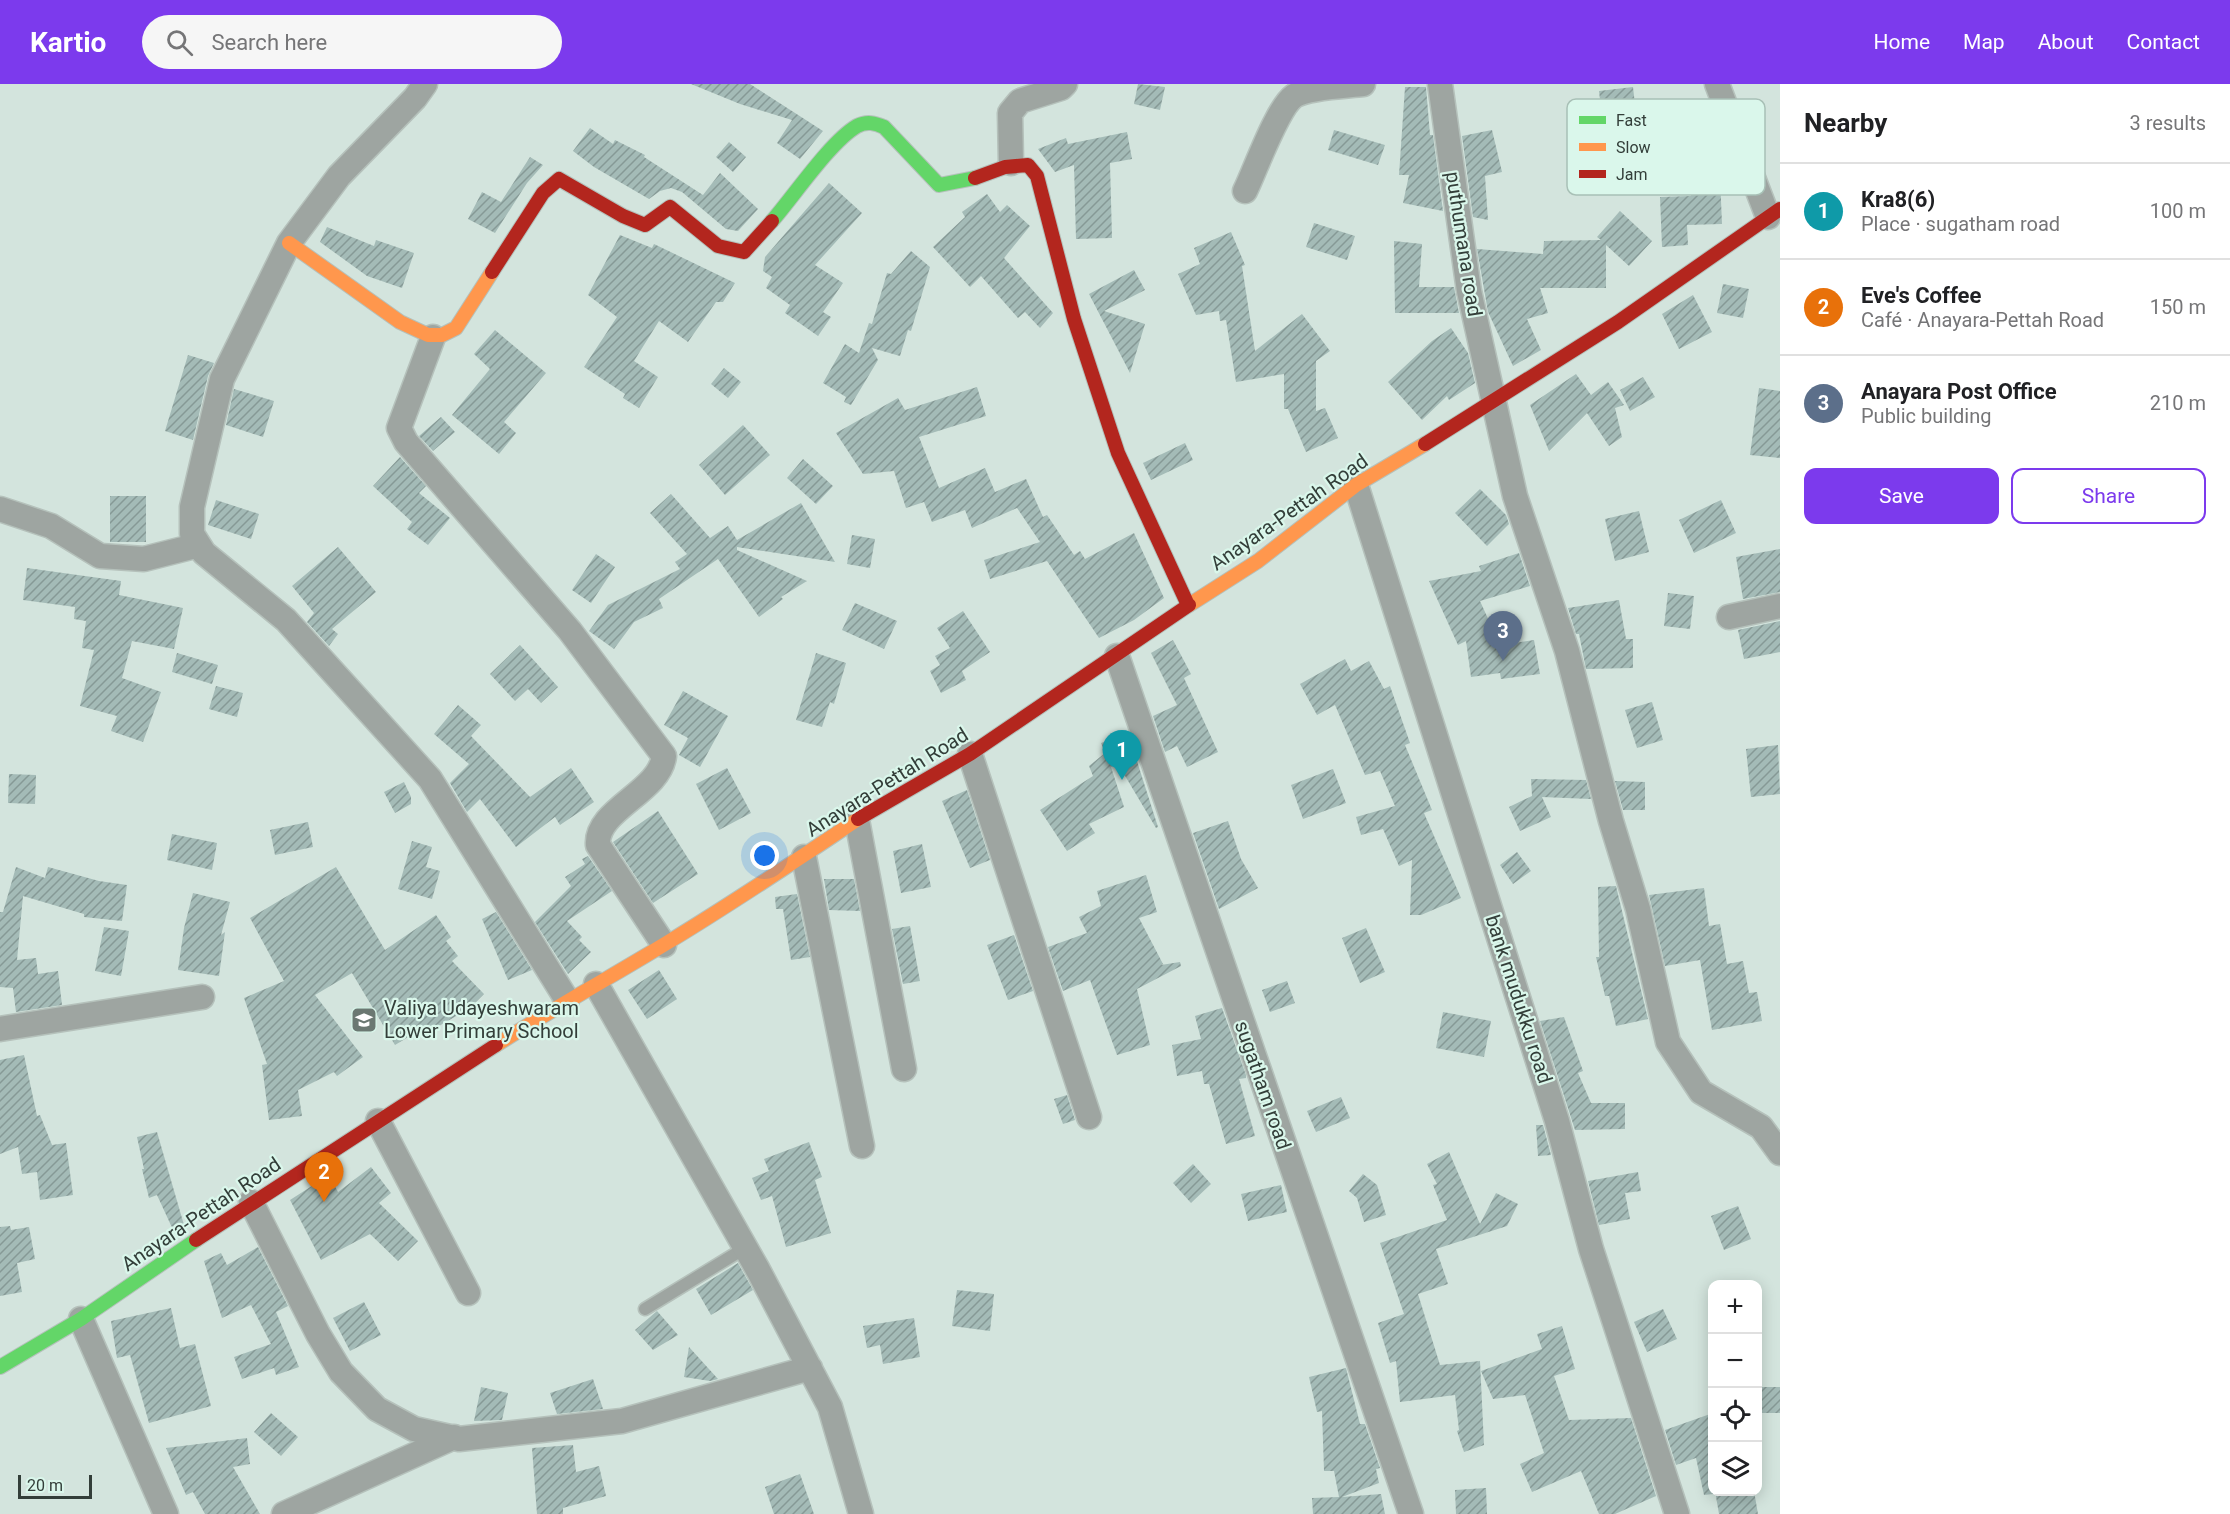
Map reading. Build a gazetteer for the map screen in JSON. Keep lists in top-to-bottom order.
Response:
{
  "streets": {
    "main road": ["Anayara-Pettah Road"],
    "street": ["puthumana road", "bank mudukku road", "sugatham road"]
  },
  "crossings": [
    ["puthumana road", "Anayara-Pettah Road"],
    ["Anayara-Pettah Road", "bank mudukku road"],
    ["Anayara-Pettah Road", "sugatham road"]
  ],
  "places": {
    "school or university": ["Valiya Udayeshwaram Lower Primary School"]
  },
  "legend": ["Fast", "Slow", "Jam"],
  "scale_bar": "20 m",
  "page": {
    "header": "Kartio",
    "search": "Search here",
    "nav": [
      "Home",
      "Map",
      "About",
      "Contact"
    ],
    "heading": ["Nearby", "3 results"],
    "list": [
      {
        "mark": "1",
        "name": "Kra8(6)",
        "note": "Place · sugatham road",
        "value": "100 m"
      },
      {
        "mark": "2",
        "name": "Eve's Coffee",
        "note": "Café · Anayara-Pettah Road",
        "value": "150 m"
      },
      {
        "mark": "3",
        "name": "Anayara Post Office",
        "note": "Public building",
        "value": "210 m"
      }
    ],
    "buttons": ["Save", "Share"],
    "pins": ["3", "1", "2"],
    "map_buttons": ["+", "−"],
    "scale": "20 m"
  }
}
